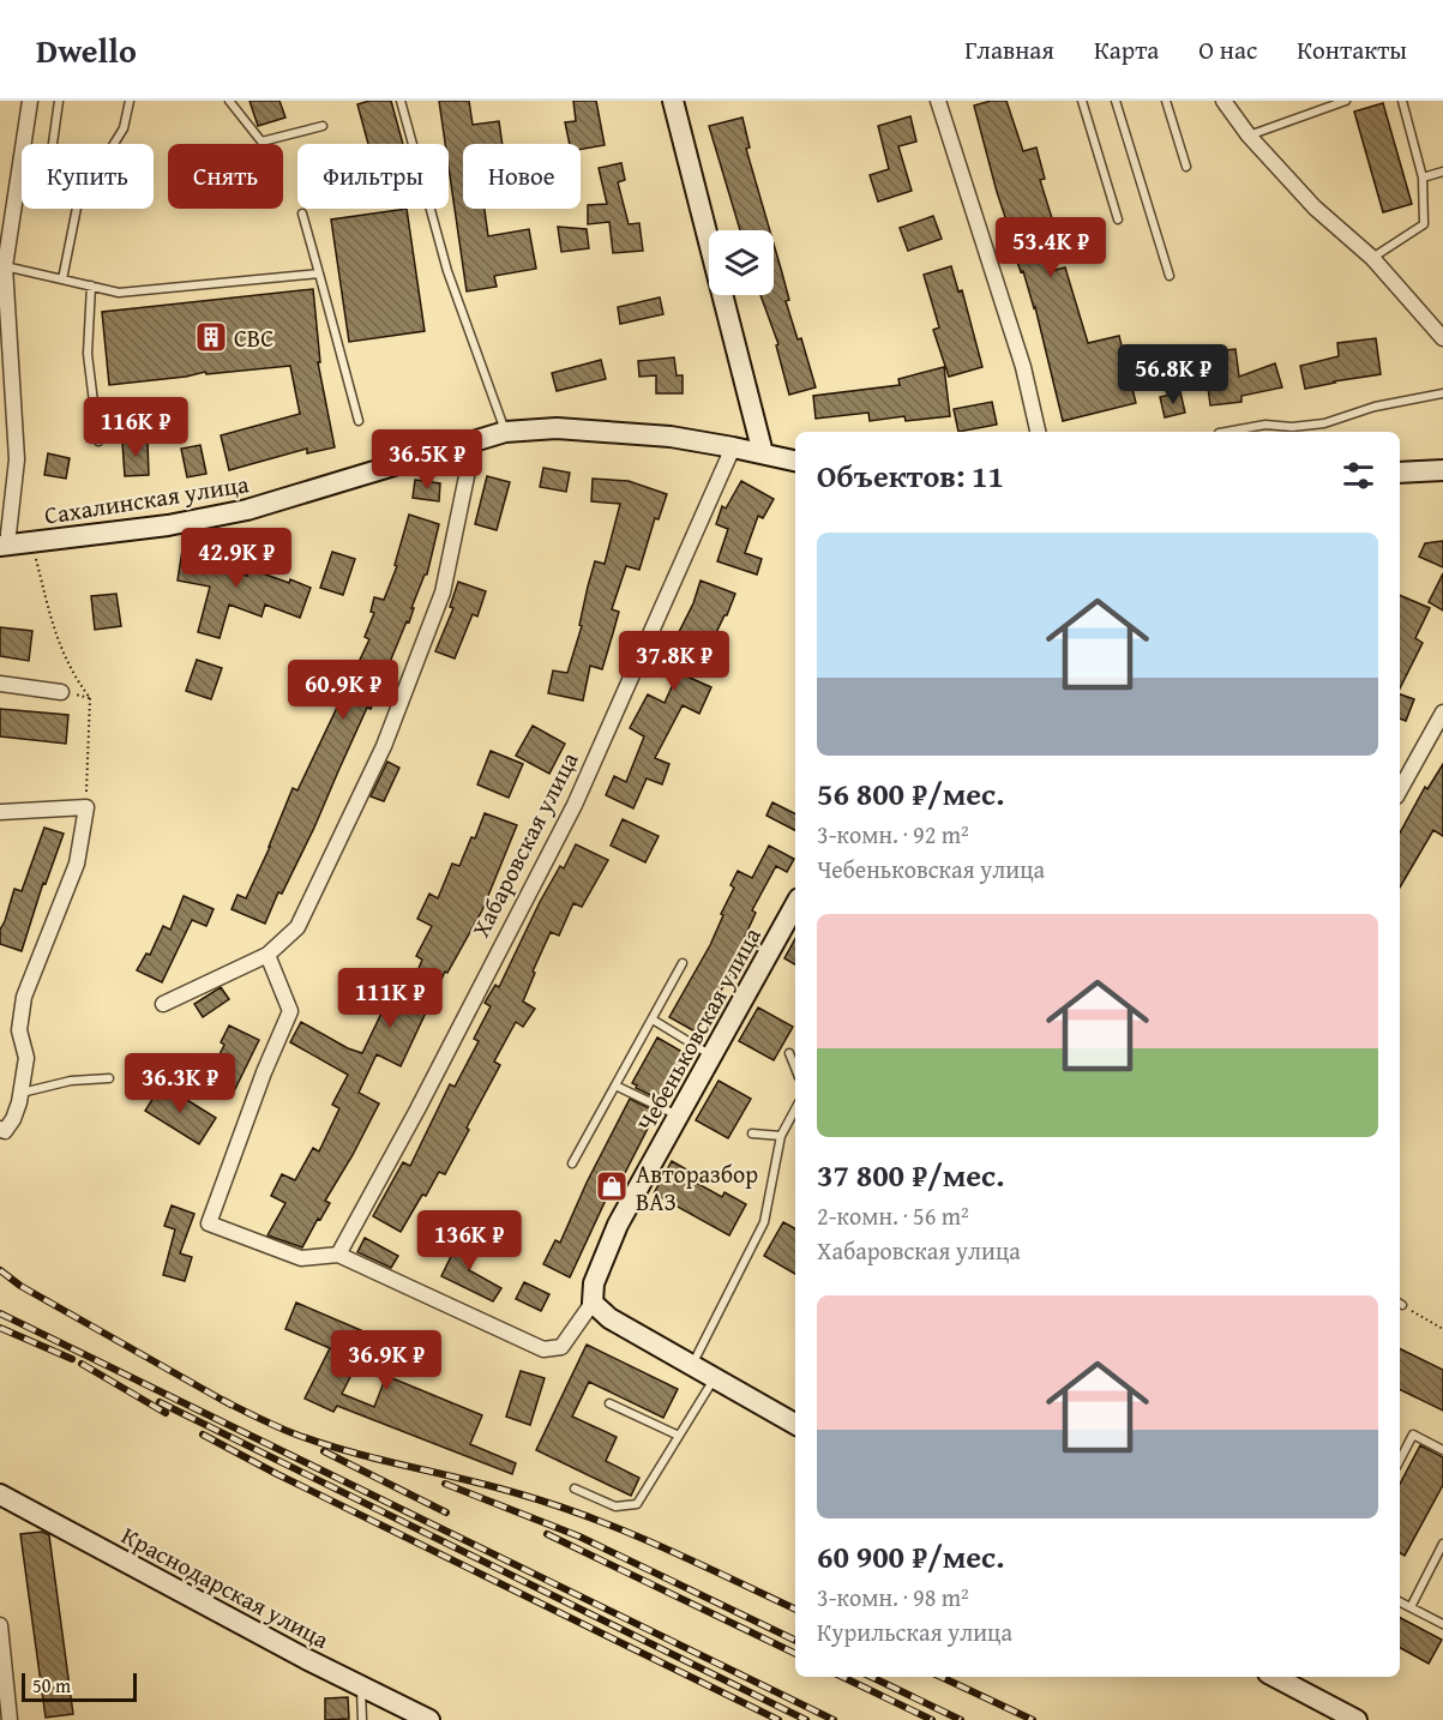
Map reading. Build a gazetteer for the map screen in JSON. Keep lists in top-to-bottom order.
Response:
{
  "streets": {
    "street": [
      "Сахалинская улица",
      "Хабаровская улица",
      "Чебеньковская улица",
      "Краснодарская улица"
    ]
  },
  "crossings": [
    ["Сахалинская улица", "Хабаровская улица"]
  ],
  "places": {
    "building": ["СВС"],
    "shop": ["Авторазбор ВАЗ"]
  },
  "scale_bar": "50 m",
  "page": {
    "header": "Dwello",
    "nav": [
      "Главная",
      "Карта",
      "О нас",
      "Контакты"
    ],
    "chip": [
      "Купить",
      "Снять",
      "Фильтры",
      "Новое"
    ],
    "price": [
      "53.4K ₽",
      "56.8K ₽",
      "116K ₽",
      "36.5K ₽",
      "42.9K ₽",
      "37.8K ₽",
      "60.9K ₽",
      "111K ₽",
      "36.3K ₽",
      "136K ₽",
      "36.9K ₽"
    ],
    "heading": "Объектов: 11",
    "list": [
      {
        "name": "56 800 ₽/мес.",
        "note": "3-комн. · 92 m² · Чебеньковская улица"
      },
      {
        "name": "37 800 ₽/мес.",
        "note": "2-комн. · 56 m² · Хабаровская улица"
      },
      {
        "name": "60 900 ₽/мес.",
        "note": "3-комн. · 98 m² · Курильская улица"
      }
    ],
    "scale": "50 m"
  }
}
